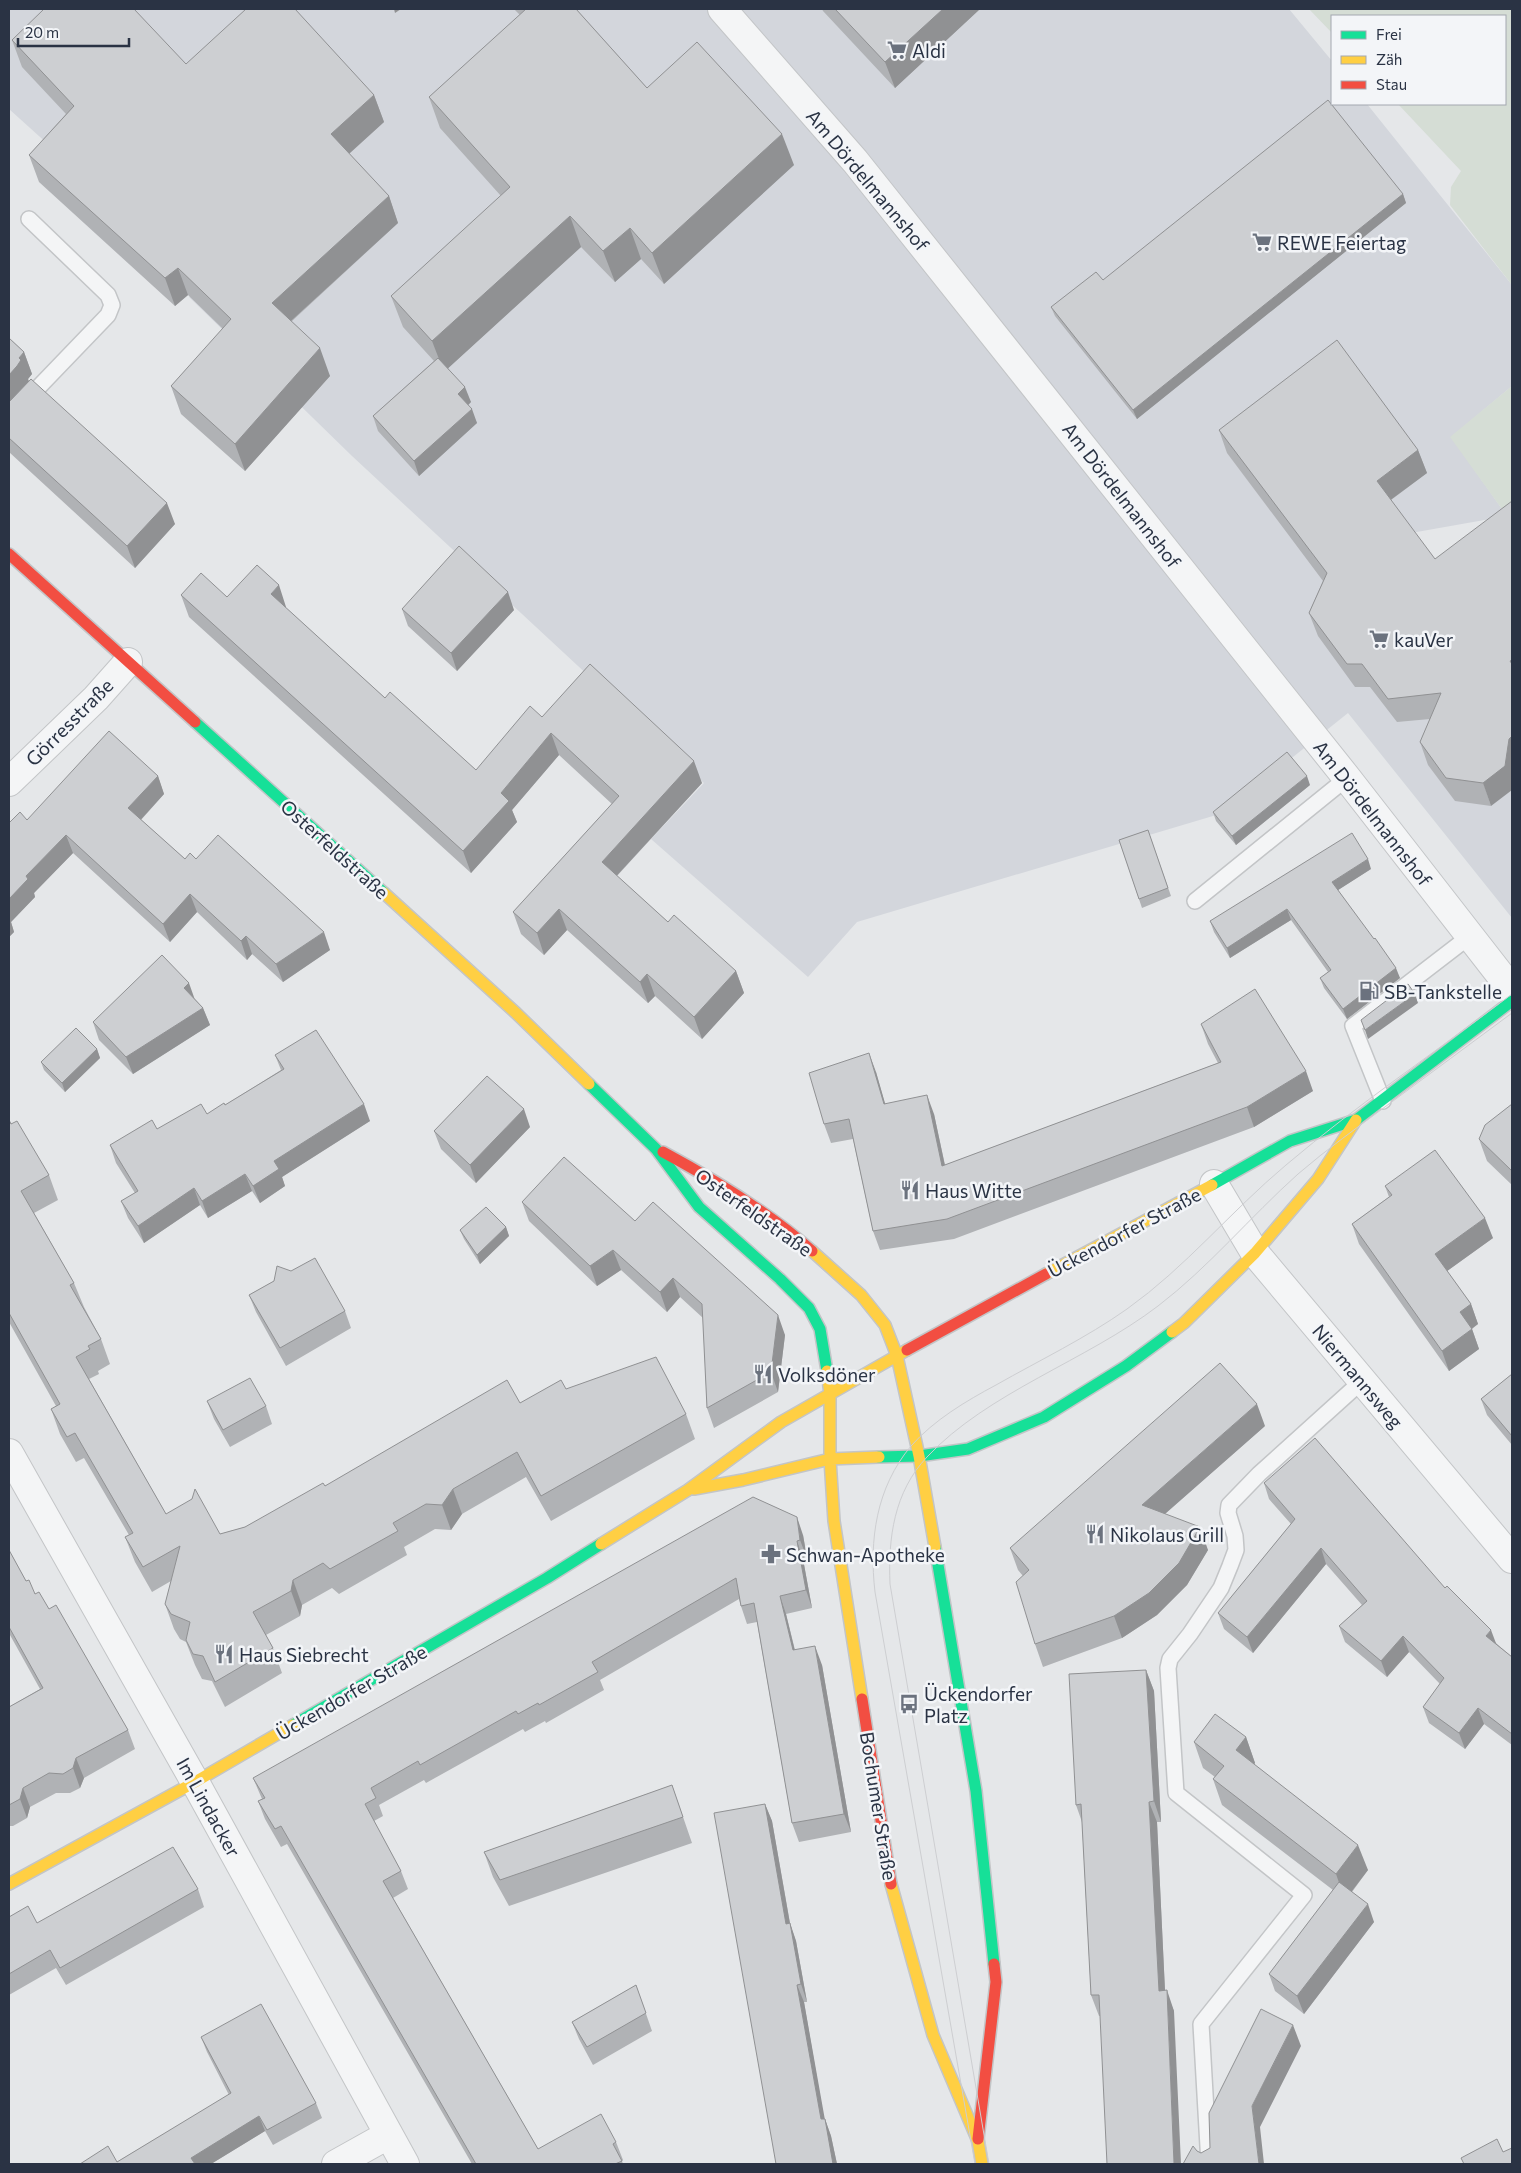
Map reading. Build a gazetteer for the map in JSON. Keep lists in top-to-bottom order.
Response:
{
  "streets": {
    "main road": ["Osterfeldstraße", "Ückendorfer Straße", "Bochumer Straße"],
    "street": [
      "Am Dördelmannshof",
      "Görresstraße",
      "Niermannsweg",
      "Im Lindacker"
    ]
  },
  "crossings": [
    ["Görresstraße", "Osterfeldstraße"],
    ["Osterfeldstraße", "Ückendorfer Straße"],
    ["Osterfeldstraße", "Bochumer Straße"],
    ["Ückendorfer Straße", "Niermannsweg"],
    ["Ückendorfer Straße", "Bochumer Straße"],
    ["Ückendorfer Straße", "Im Lindacker"]
  ],
  "places": {
    "supermarket": ["Aldi", "REWE Feiertag", "kauVer"],
    "fuel station": ["SB-Tankstelle"],
    "restaurant": [
      "Haus Witte",
      "Volksdöner",
      "Nikolaus Grill",
      "Haus Siebrecht"
    ],
    "pharmacy": ["Schwan-Apotheke"],
    "bus stop": ["Ückendorfer Platz"]
  },
  "legend": ["Frei", "Zäh", "Stau"],
  "scale_bar": "20 m"
}
